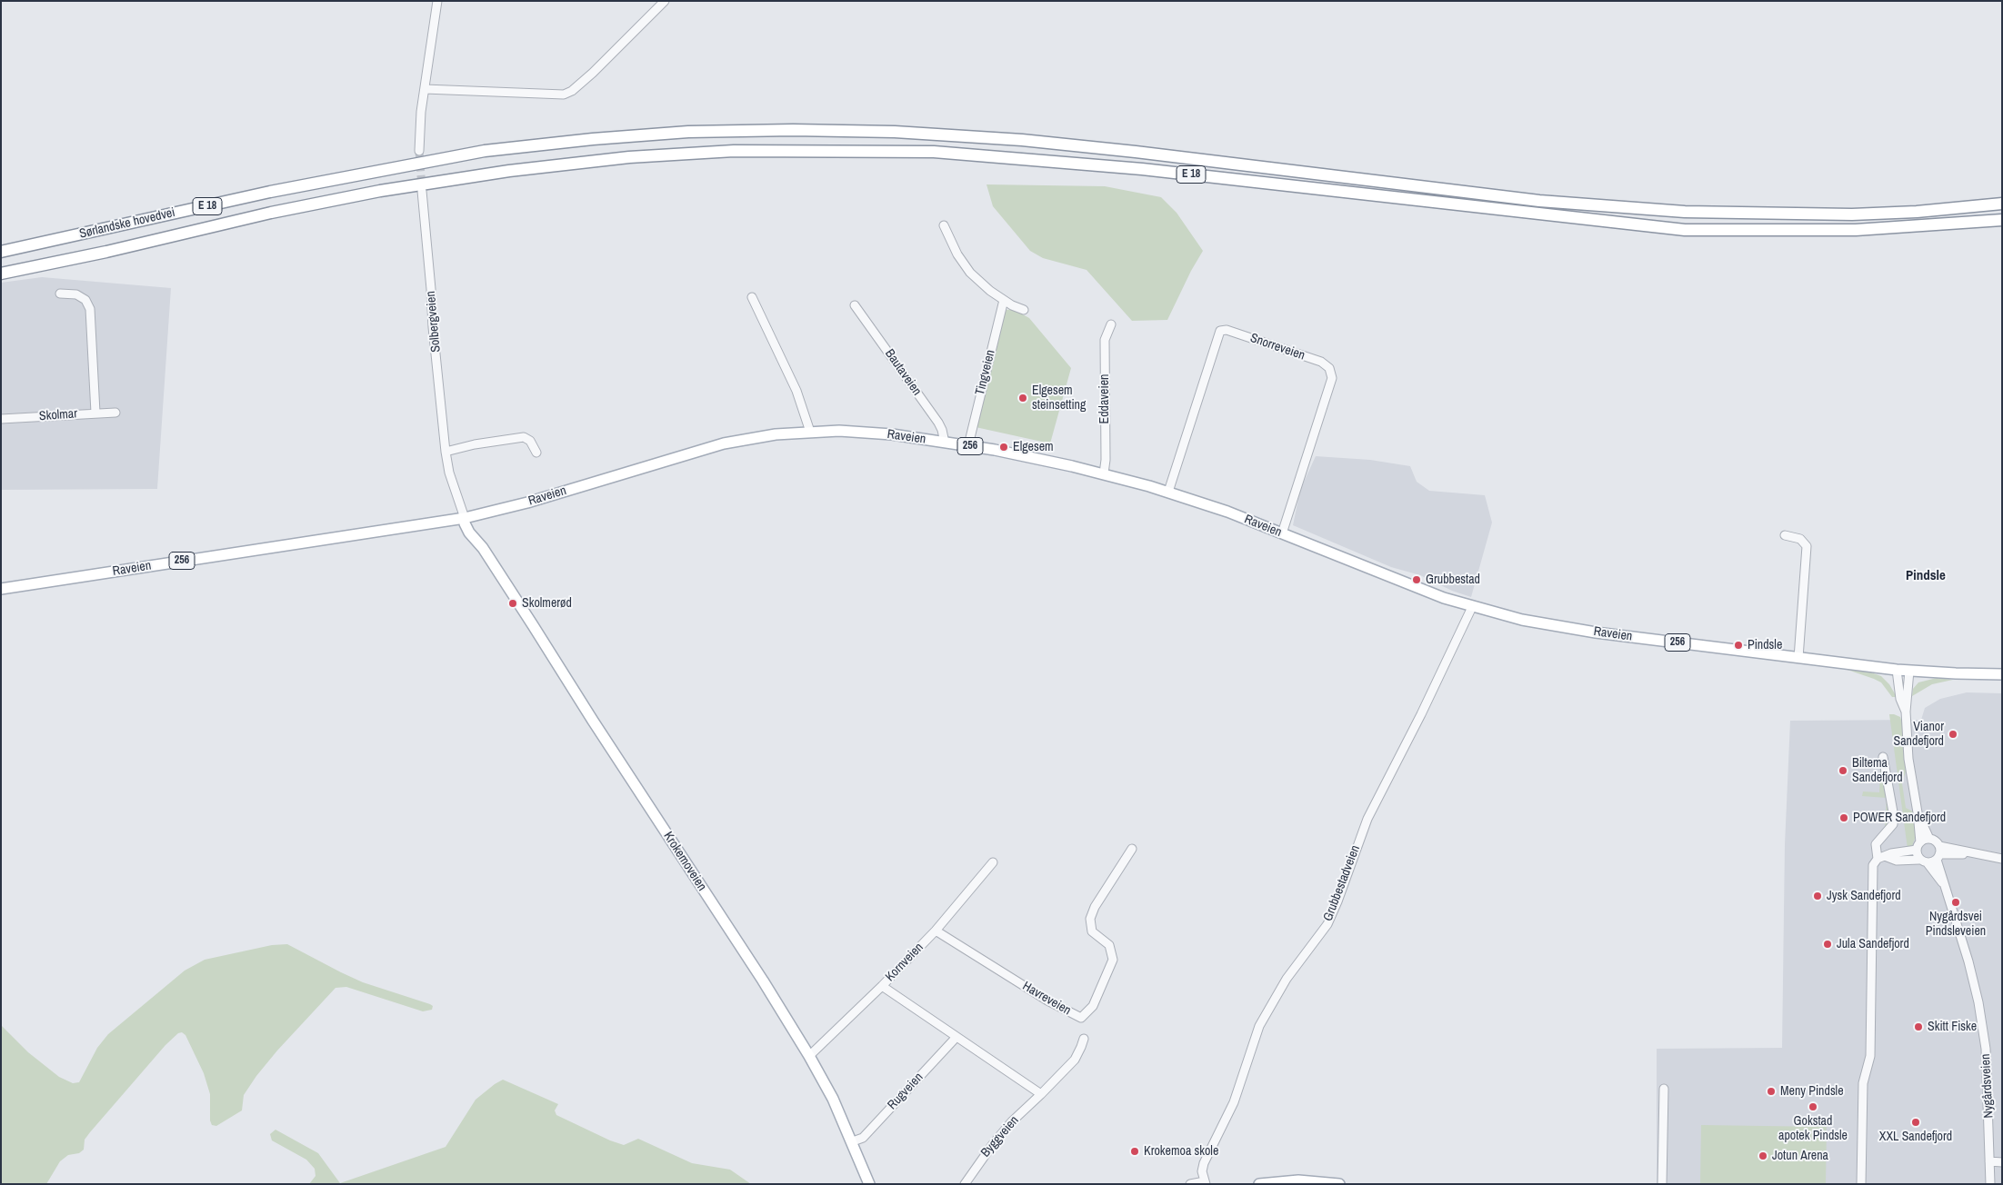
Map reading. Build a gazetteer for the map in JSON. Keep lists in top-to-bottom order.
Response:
{
  "streets": {
    "highway": ["E 18", "Sørlandske hovedvei"],
    "main road": ["Raveien", "256", "Krokemoveien"],
    "street": [
      "Solbergveien",
      "Snorreveien",
      "Bautaveien",
      "Tingveien",
      "Eddaveien",
      "Skolmar",
      "Grubbestadveien",
      "Kornveien",
      "Havreveien",
      "Nygårdsveien",
      "Rugveien",
      "Byggveien"
    ]
  },
  "crossings": [
    ["Solbergveien", "Raveien"],
    ["Solbergveien", "Krokemoveien"],
    ["Snorreveien", "Raveien"],
    ["Bautaveien", "Raveien"],
    ["Tingveien", "Raveien"],
    ["Eddaveien", "Raveien"],
    ["Raveien", "Krokemoveien"],
    ["Raveien", "Grubbestadveien"],
    ["Krokemoveien", "Kornveien"],
    ["Krokemoveien", "Rugveien"],
    ["Kornveien", "Havreveien"]
  ],
  "districts": ["Pindsle"],
  "places": [
    "Elgesem steinsetting",
    "Elgesem",
    "Grubbestad",
    "Skolmerød",
    "Pindsle",
    "Vianor Sandefjord",
    "Biltema Sandefjord",
    "POWER Sandefjord",
    "Jysk Sandefjord",
    "Nygårdsvei Pindsleveien",
    "Jula Sandefjord",
    "Skitt Fiske",
    "Meny Pindsle",
    "Gokstad apotek Pindsle",
    "XXL Sandefjord",
    "Krokemoa skole",
    "Jotun Arena"
  ]
}
